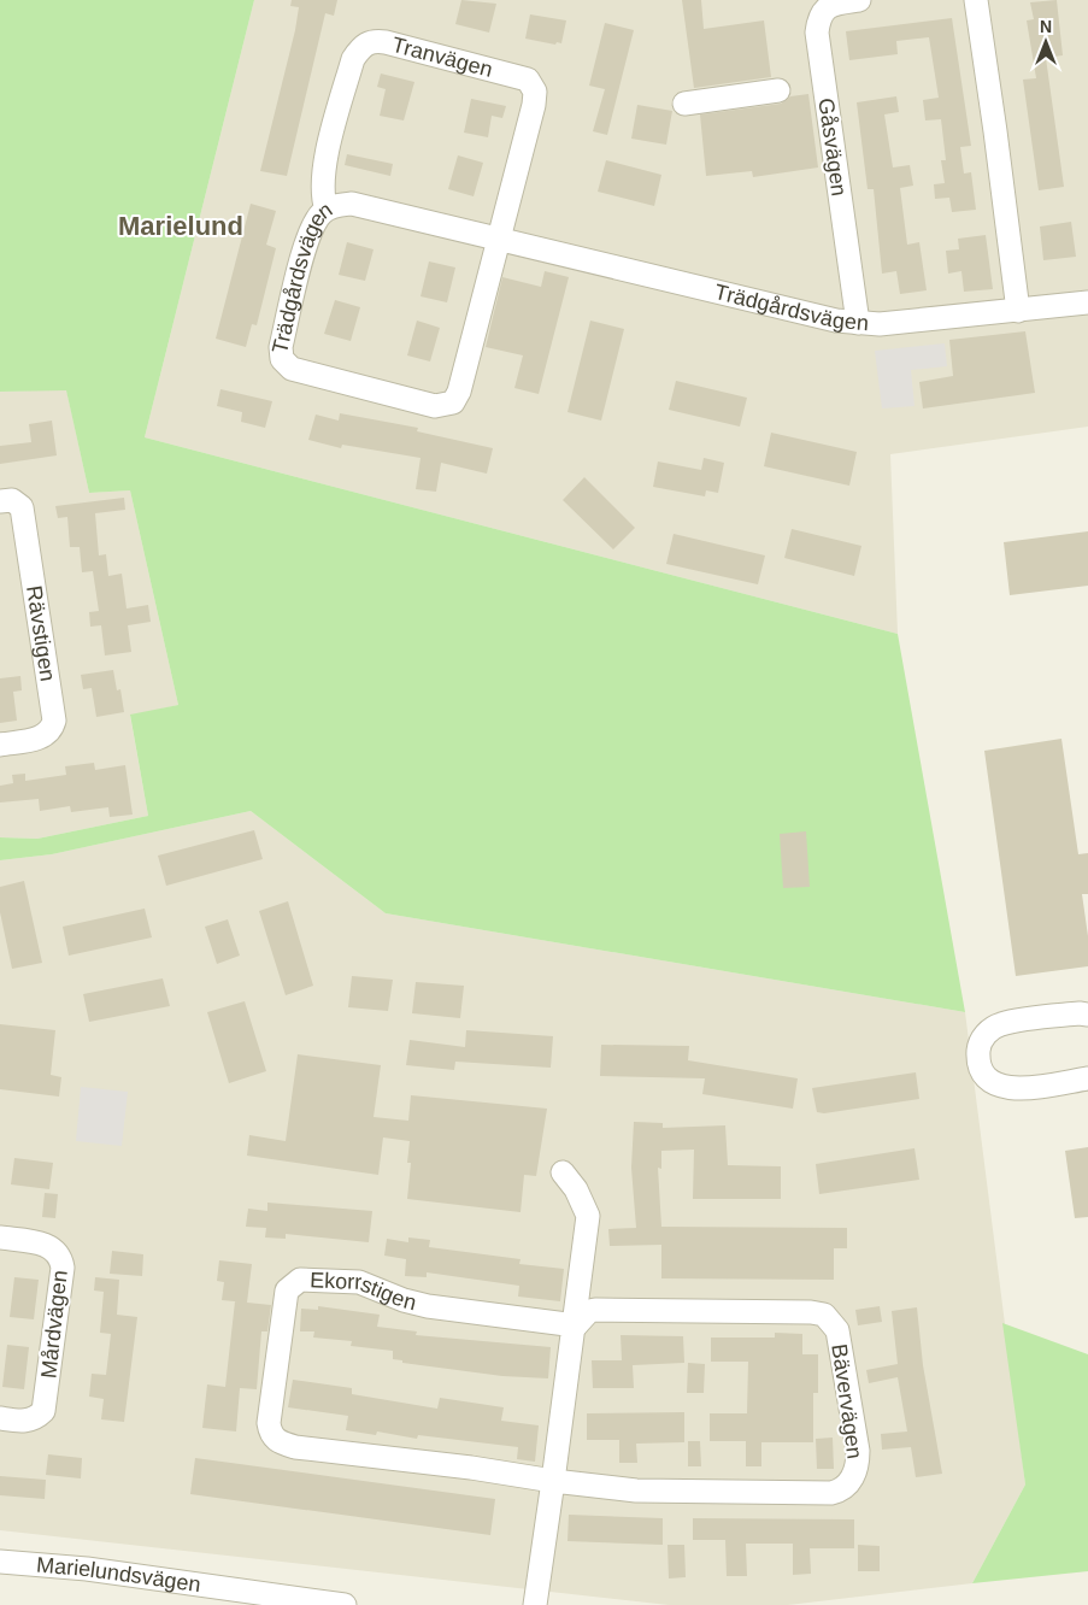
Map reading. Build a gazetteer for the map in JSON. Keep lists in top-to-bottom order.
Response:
{
  "streets": {
    "street": [
      "Tranvägen",
      "Gåsvägen",
      "Trädgårdsvägen",
      "Rävstigen",
      "Ekorrstigen",
      "Mårdvägen",
      "Bävervägen",
      "Marielundsvägen"
    ]
  },
  "crossings": [
    ["Tranvägen", "Trädgårdsvägen"],
    ["Gåsvägen", "Trädgårdsvägen"],
    ["Ekorrstigen", "Bävervägen"]
  ],
  "districts": ["Marielund"],
  "north": "top"
}
